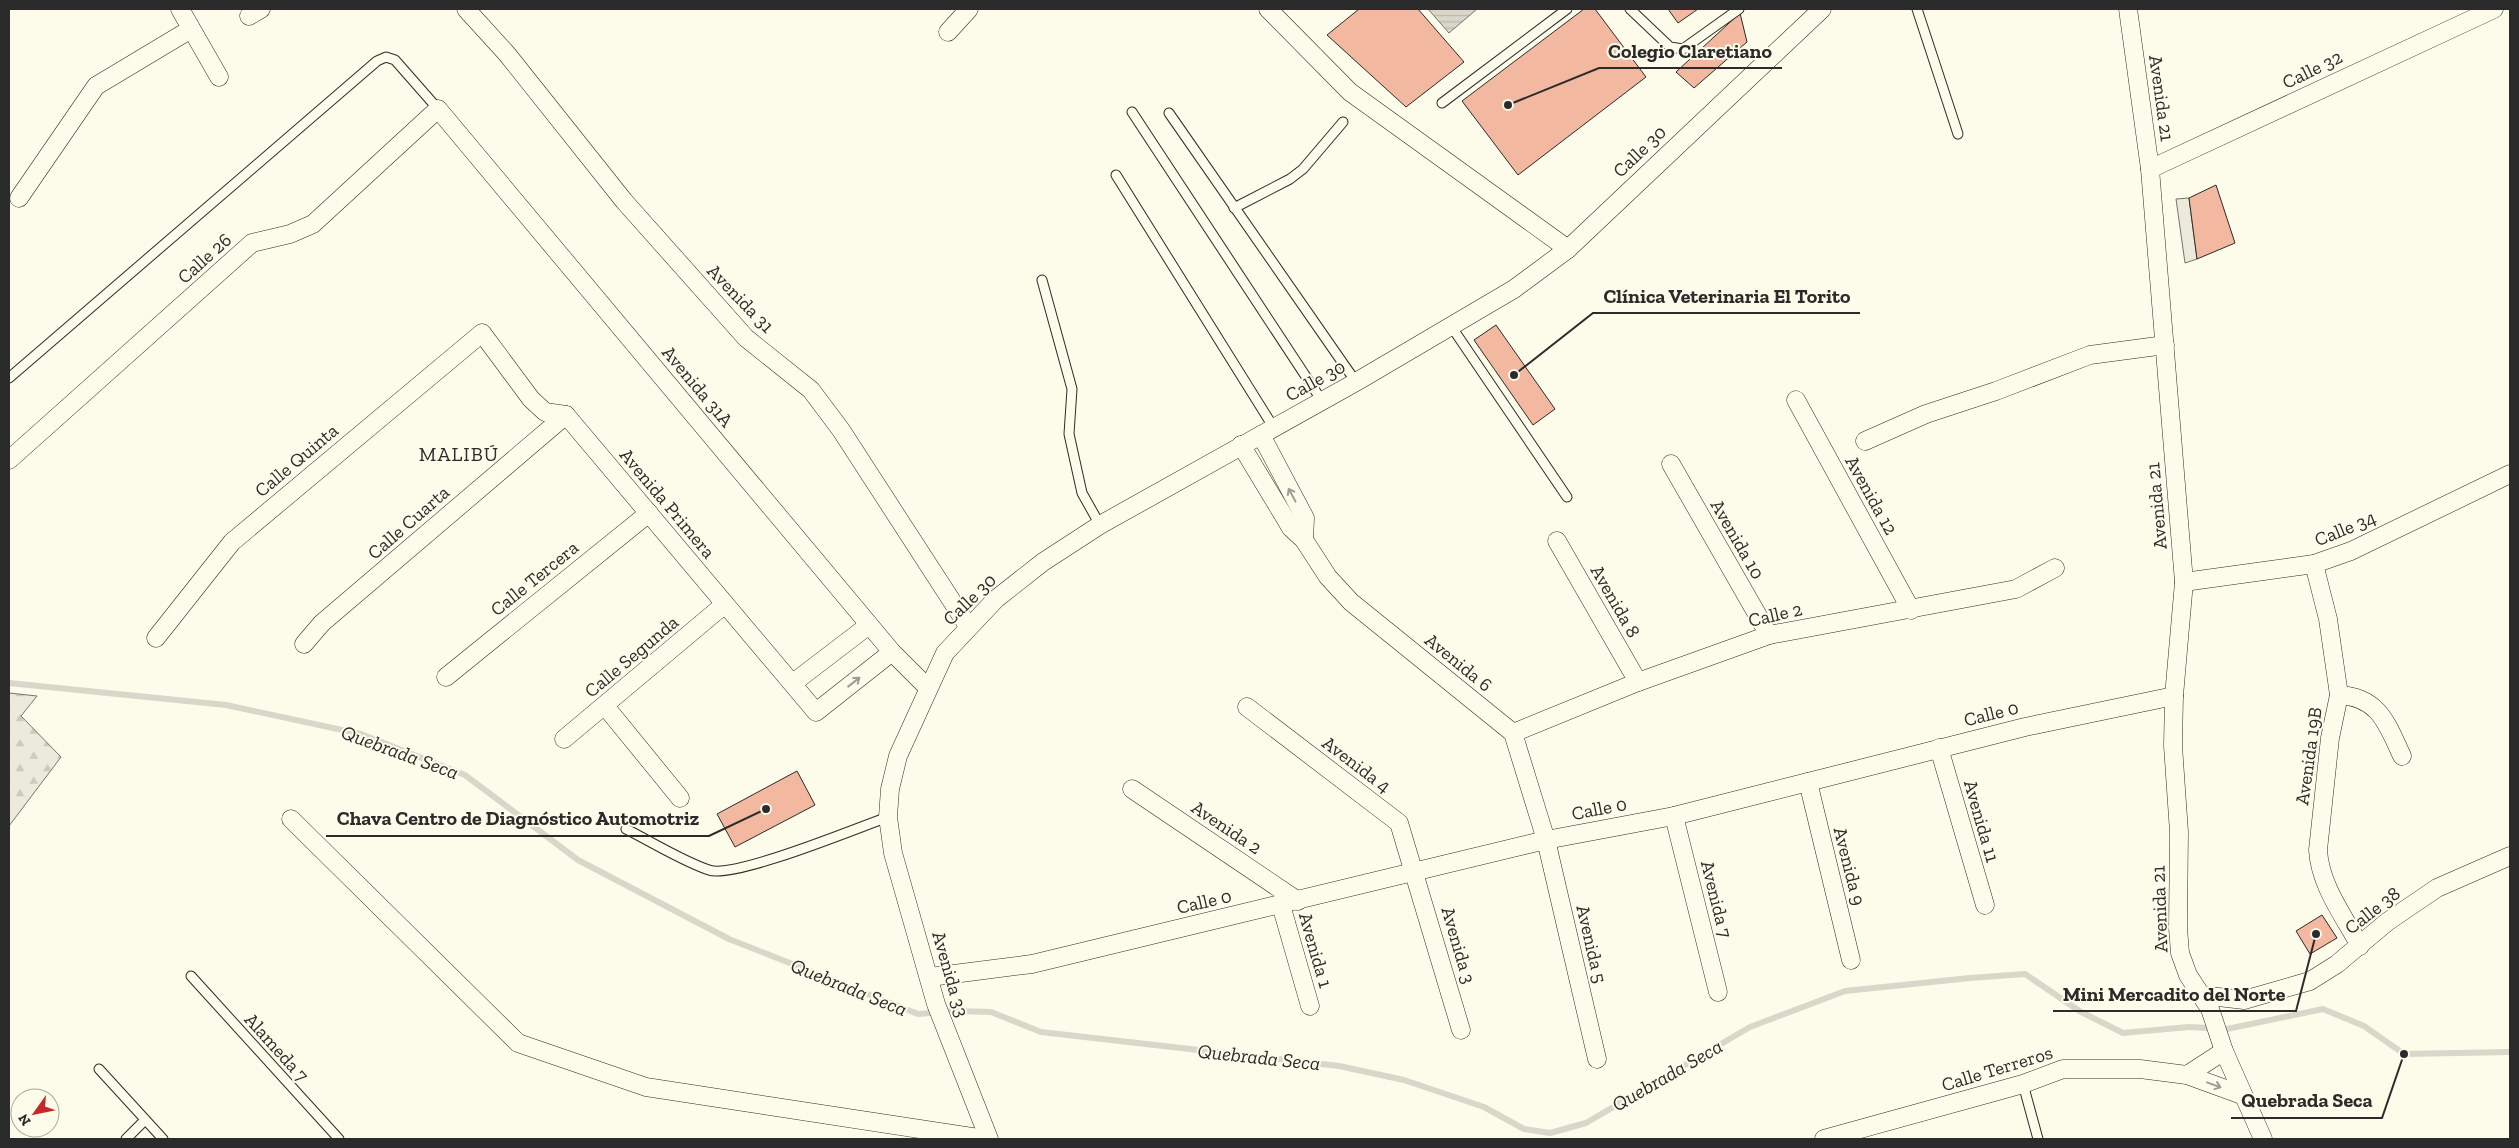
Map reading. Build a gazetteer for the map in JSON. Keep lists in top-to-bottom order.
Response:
{
  "streets": {
    "street": [
      "Calle 32",
      "Avenida 21",
      "Calle 30",
      "Calle 26",
      "Avenida 31",
      "Avenida 31A",
      "Calle Quinta",
      "Avenida 12",
      "Avenida Primera",
      "Calle Cuarta",
      "Calle 34",
      "Avenida 10",
      "Calle Tercera",
      "Avenida 8",
      "Calle 2",
      "Calle Segunda",
      "Avenida 6",
      "Calle 0",
      "Avenida 19B",
      "Avenida 4",
      "Avenida 11",
      "Avenida 2",
      "Avenida 9",
      "Avenida 7",
      "Calle 38",
      "Avenida 5",
      "Avenida 3",
      "Avenida 1",
      "Avenida 33",
      "Calle Terreros"
    ],
    "lane": ["Alameda 7"]
  },
  "crossings": [
    ["Calle 32", "Avenida 21"],
    ["Avenida 21", "Calle 34"],
    ["Avenida 21", "Calle 0"],
    ["Avenida 21", "Calle 38"],
    ["Avenida 21", "Calle Terreros"],
    ["Calle 30", "Avenida 31"],
    ["Calle 30", "Avenida 31A"],
    ["Calle 30", "Avenida 6"],
    ["Calle 30", "Avenida 33"],
    ["Calle 26", "Avenida 31A"],
    ["Avenida 31A", "Avenida Primera"],
    ["Calle Quinta", "Avenida Primera"],
    ["Calle Quinta", "Calle Cuarta"],
    ["Avenida 12", "Calle 2"],
    ["Avenida Primera", "Calle Cuarta"],
    ["Avenida Primera", "Calle Tercera"],
    ["Avenida Primera", "Calle Segunda"],
    ["Calle 34", "Avenida 19B"],
    ["Avenida 10", "Calle 2"],
    ["Avenida 8", "Calle 2"],
    ["Calle 2", "Avenida 6"],
    ["Calle 0", "Avenida 4"],
    ["Calle 0", "Avenida 11"],
    ["Calle 0", "Avenida 2"],
    ["Calle 0", "Avenida 9"],
    ["Calle 0", "Avenida 7"],
    ["Calle 0", "Avenida 5"],
    ["Calle 0", "Avenida 3"],
    ["Calle 0", "Avenida 1"],
    ["Calle 0", "Avenida 33"],
    ["Avenida 19B", "Calle 38"],
    ["Avenida 4", "Avenida 3"],
    ["Avenida 2", "Avenida 1"]
  ],
  "districts": ["MALIBÚ"],
  "water": ["Quebrada Seca"],
  "places": [
    "Colegio Claretiano",
    "Clínica Veterinaria El Torito",
    "Chava Centro de Diagnóstico Automotriz",
    "Mini Mercadito del Norte",
    "Quebrada Seca"
  ],
  "north": "bottom left"
}
